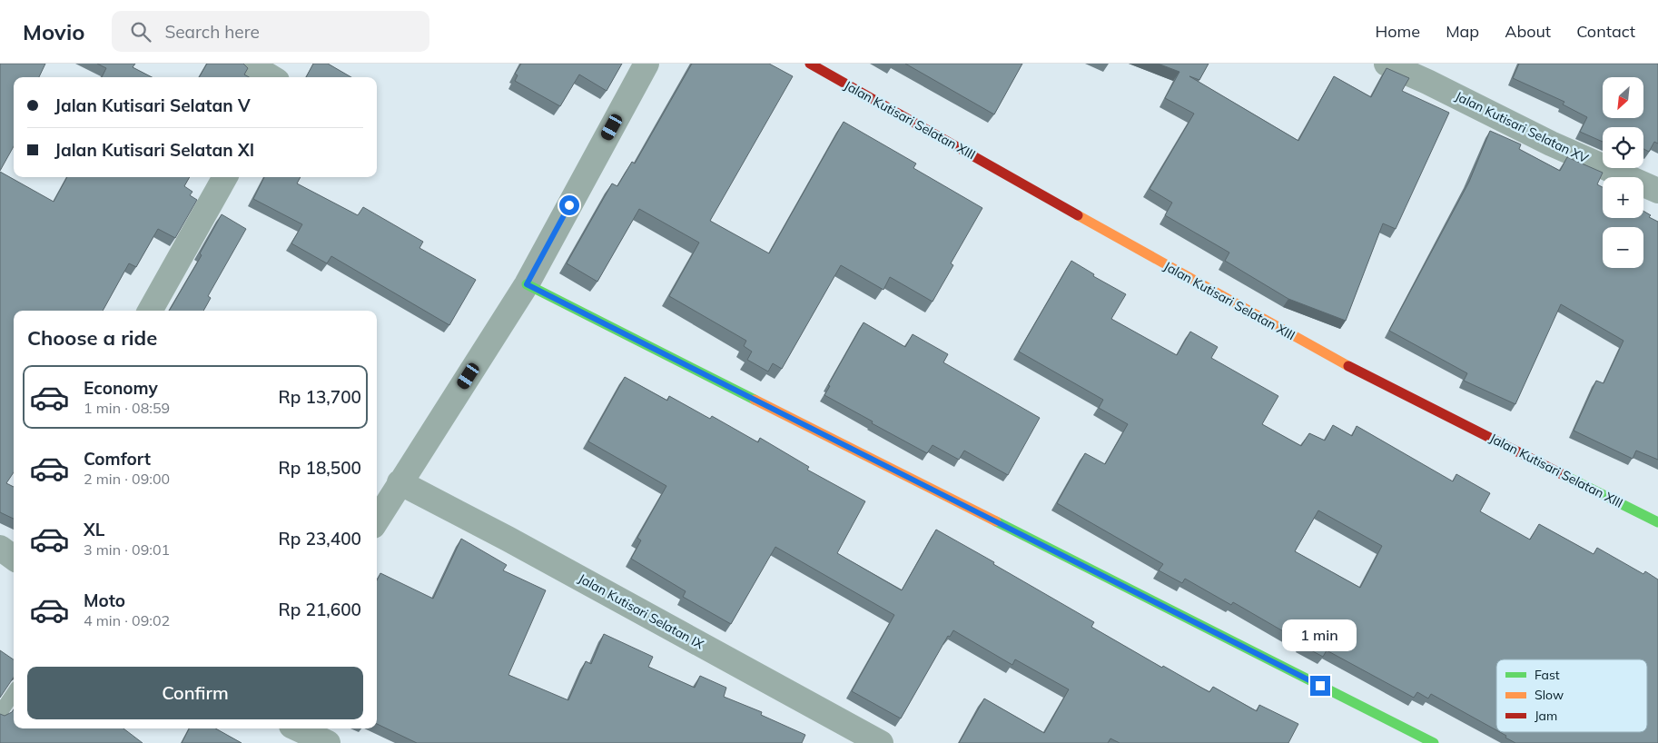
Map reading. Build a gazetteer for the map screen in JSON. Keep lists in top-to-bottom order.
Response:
{
  "streets": {
    "street": ["Jalan Kutisari Selatan XIII", "Jalan Kutisari Selatan XV", "Jalan Kutisari Selatan IX"]
  },
  "legend": ["Fast", "Slow", "Jam"],
  "north": "bottom left",
  "page": {
    "header": "Movio",
    "search": "Search here",
    "nav": [
      "Home",
      "Map",
      "About",
      "Contact"
    ],
    "map_buttons": ["+", "−"],
    "banner": ["Jalan Kutisari Selatan V", "Jalan Kutisari Selatan XI"],
    "heading": "Choose a ride",
    "list": [
      {
        "name": "Economy",
        "note": "1 min · 08:59",
        "value": "Rp 13,700"
      },
      {
        "name": "Comfort",
        "note": "2 min · 09:00",
        "value": "Rp 18,500"
      },
      {
        "name": "XL",
        "note": "3 min · 09:01",
        "value": "Rp 23,400"
      },
      {
        "name": "Moto",
        "note": "4 min · 09:02",
        "value": "Rp 21,600"
      }
    ],
    "bubble": "1 min",
    "buttons": "Confirm"
  }
}
